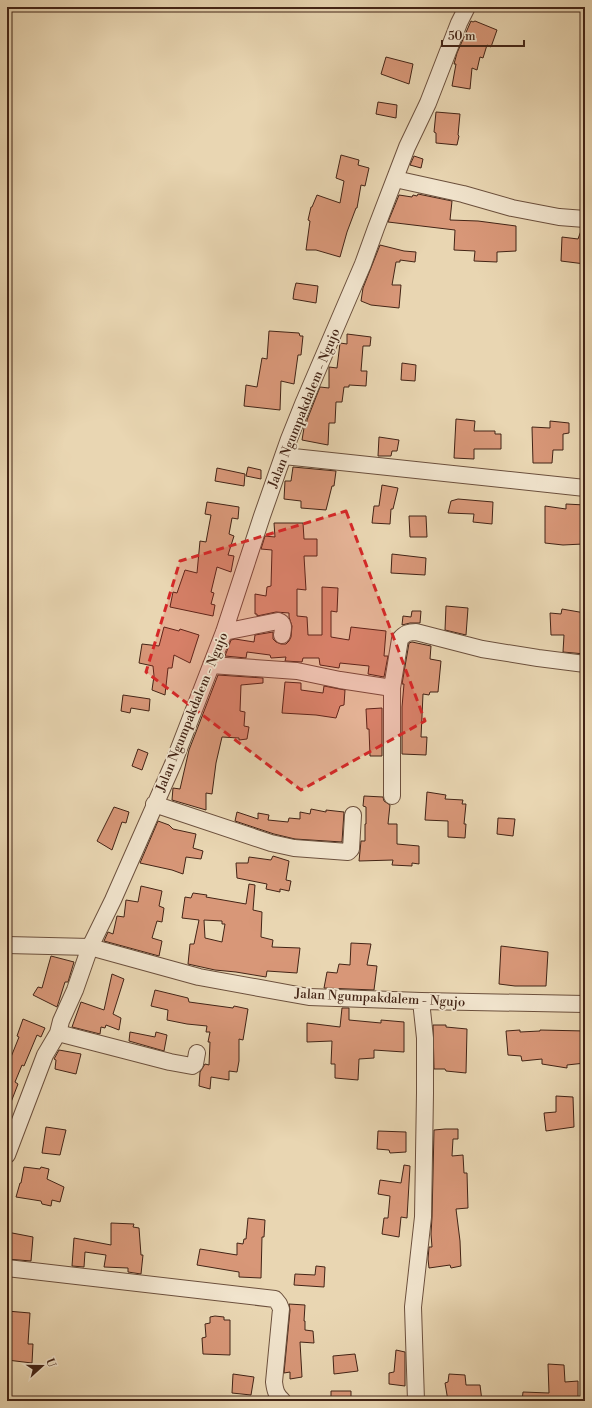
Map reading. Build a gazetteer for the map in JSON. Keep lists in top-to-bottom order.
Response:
{
  "streets": {
    "street": ["Jalan Ngumpakdalem - Ngujo"]
  },
  "scale_bar": "50 m",
  "north": "right"
}
